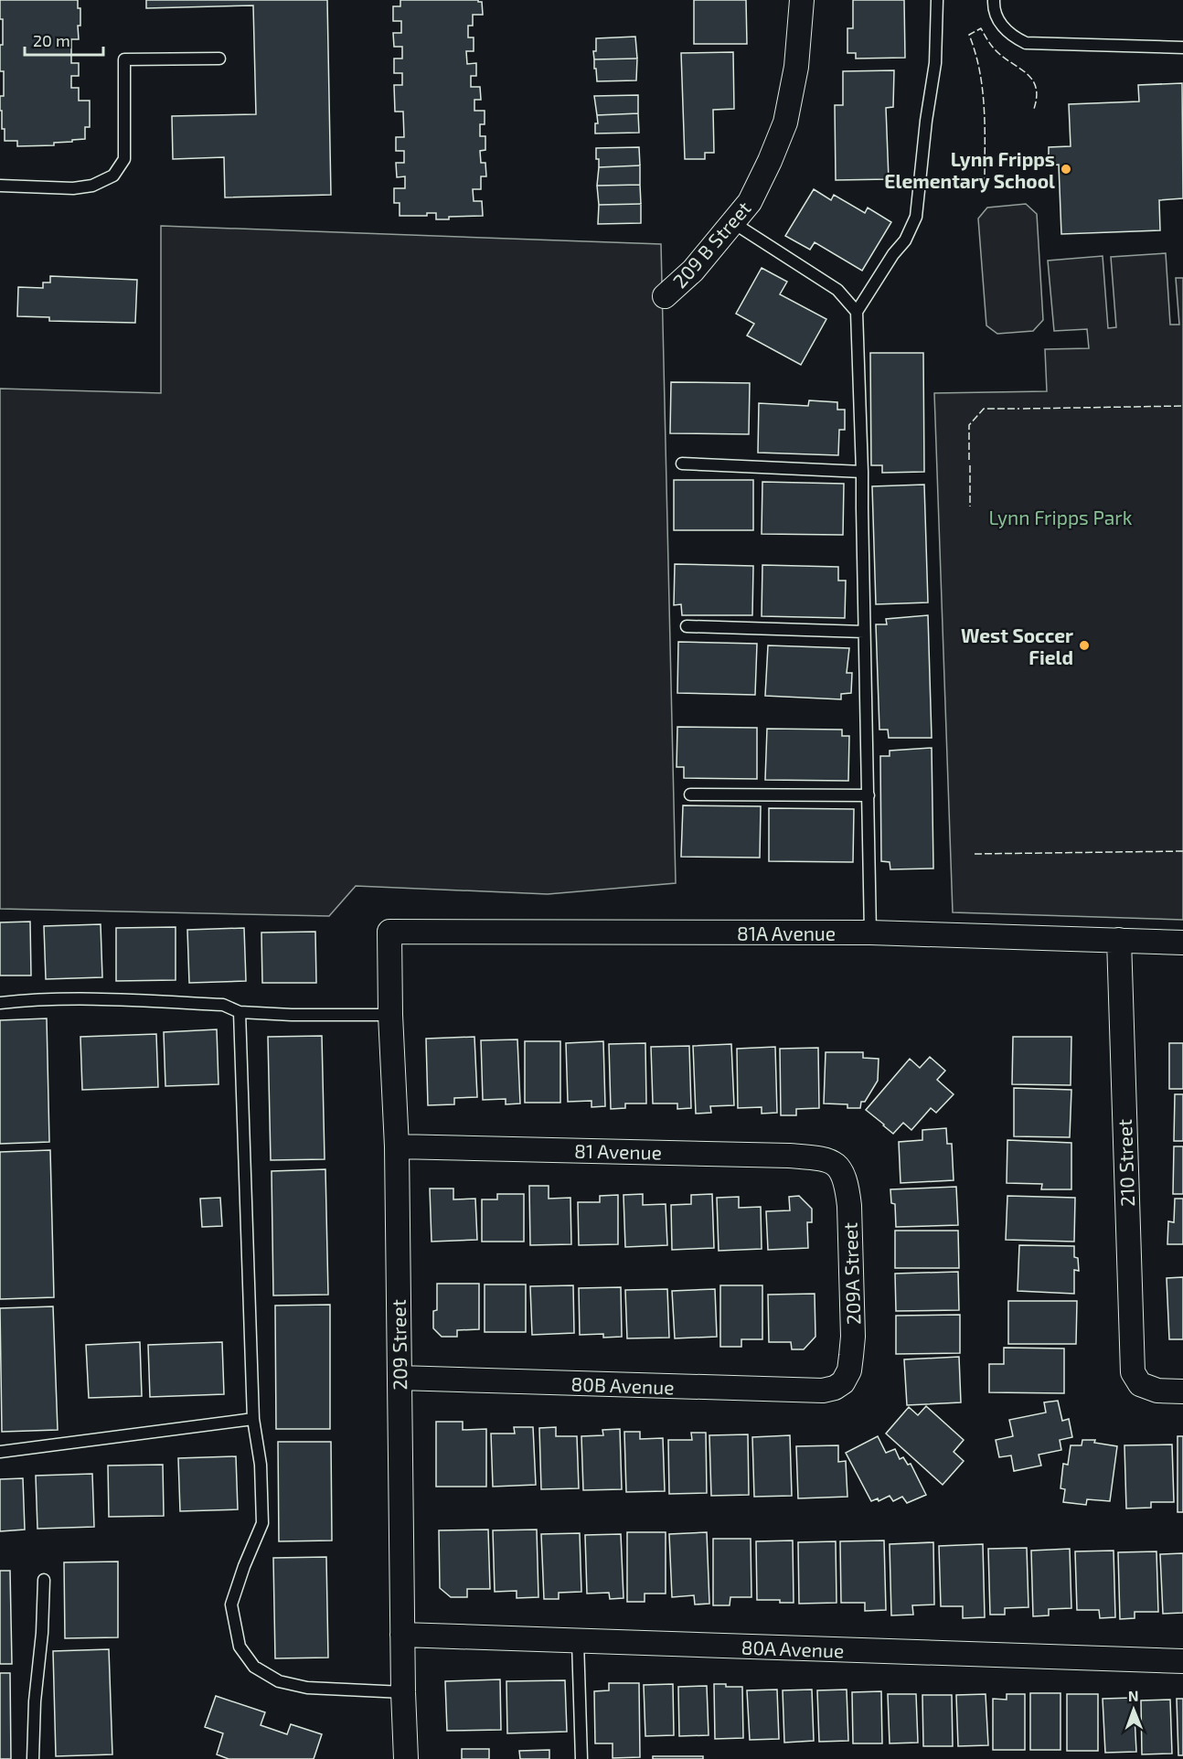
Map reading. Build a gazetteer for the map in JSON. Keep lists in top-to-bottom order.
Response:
{
  "streets": {
    "street": [
      "209 B Street",
      "81A Avenue",
      "81 Avenue",
      "210 Street",
      "209A Street",
      "209 Street",
      "80B Avenue",
      "80A Avenue"
    ]
  },
  "crossings": [
    ["81A Avenue", "210 Street"],
    ["81A Avenue", "209 Street"],
    ["81 Avenue", "209A Street"],
    ["81 Avenue", "209 Street"],
    ["209A Street", "80B Avenue"],
    ["209 Street", "80B Avenue"],
    ["209 Street", "80A Avenue"]
  ],
  "parks": ["Lynn Fripps Park"],
  "places": ["Lynn Fripps Elementary School", "West Soccer Field"],
  "scale_bar": "20 m",
  "north": "top"
}
